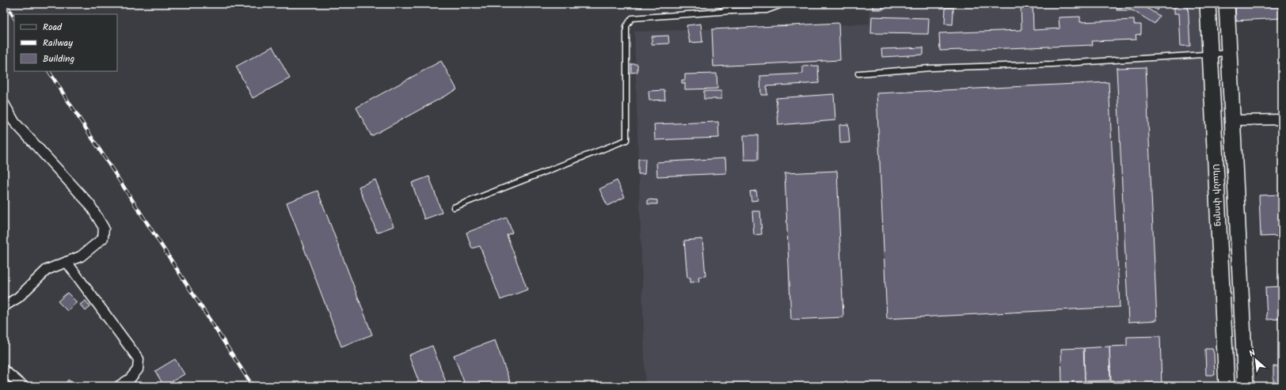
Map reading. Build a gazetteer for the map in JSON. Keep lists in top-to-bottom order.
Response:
{
  "streets": {
    "main road": ["Սևանի փողոց"]
  },
  "legend": ["Road", "Railway", "Building"],
  "north": "top left"
}
